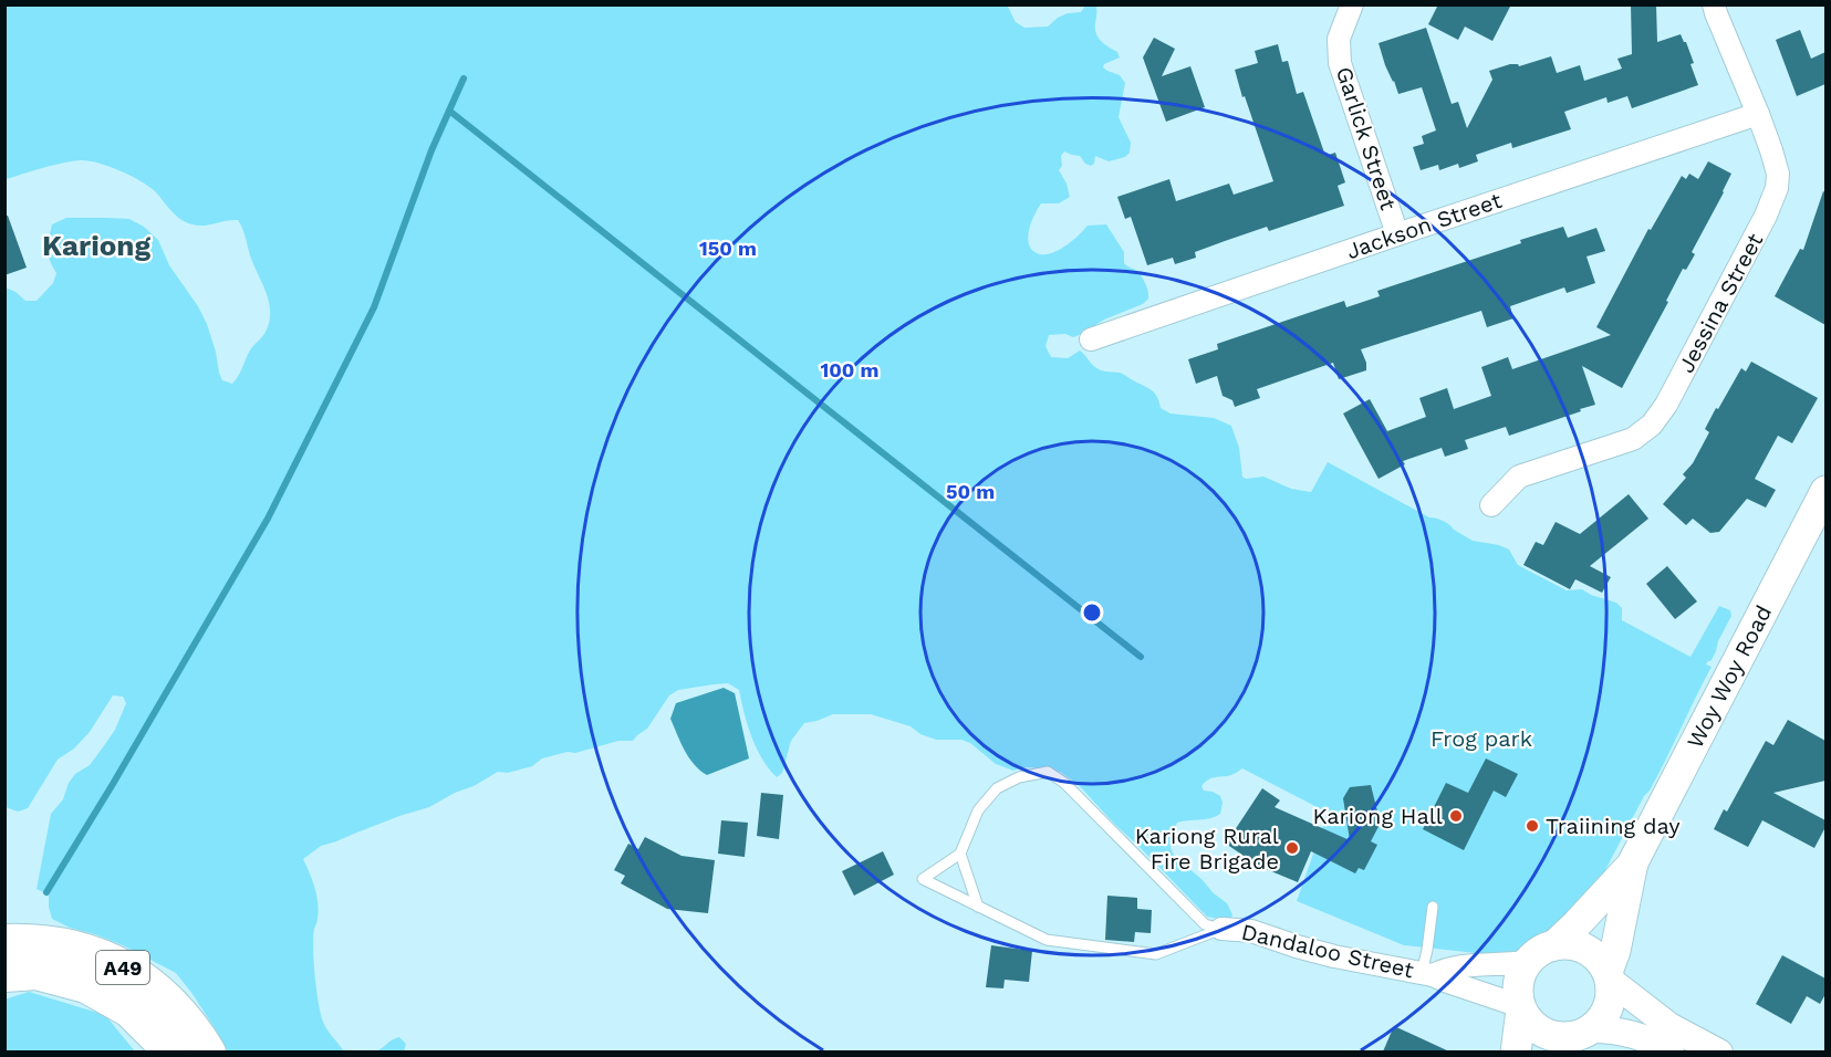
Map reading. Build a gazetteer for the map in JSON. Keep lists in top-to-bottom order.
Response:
{
  "streets": {
    "highway": ["A49"],
    "main road": ["Woy Woy Road"],
    "street": [
      "Garlick Street",
      "Jackson Street",
      "Jessina Street",
      "Dandaloo Street"
    ]
  },
  "crossings": [
    ["Garlick Street", "Jackson Street"],
    ["Jackson Street", "Jessina Street"],
    ["Woy Woy Road", "Dandaloo Street"]
  ],
  "districts": ["Kariong"],
  "parks": ["Frog park"],
  "places": ["Kariong Hall", "Traiining day", "Kariong Rural Fire Brigade"],
  "rings": ["150 m", "100 m", "50 m"]
}
